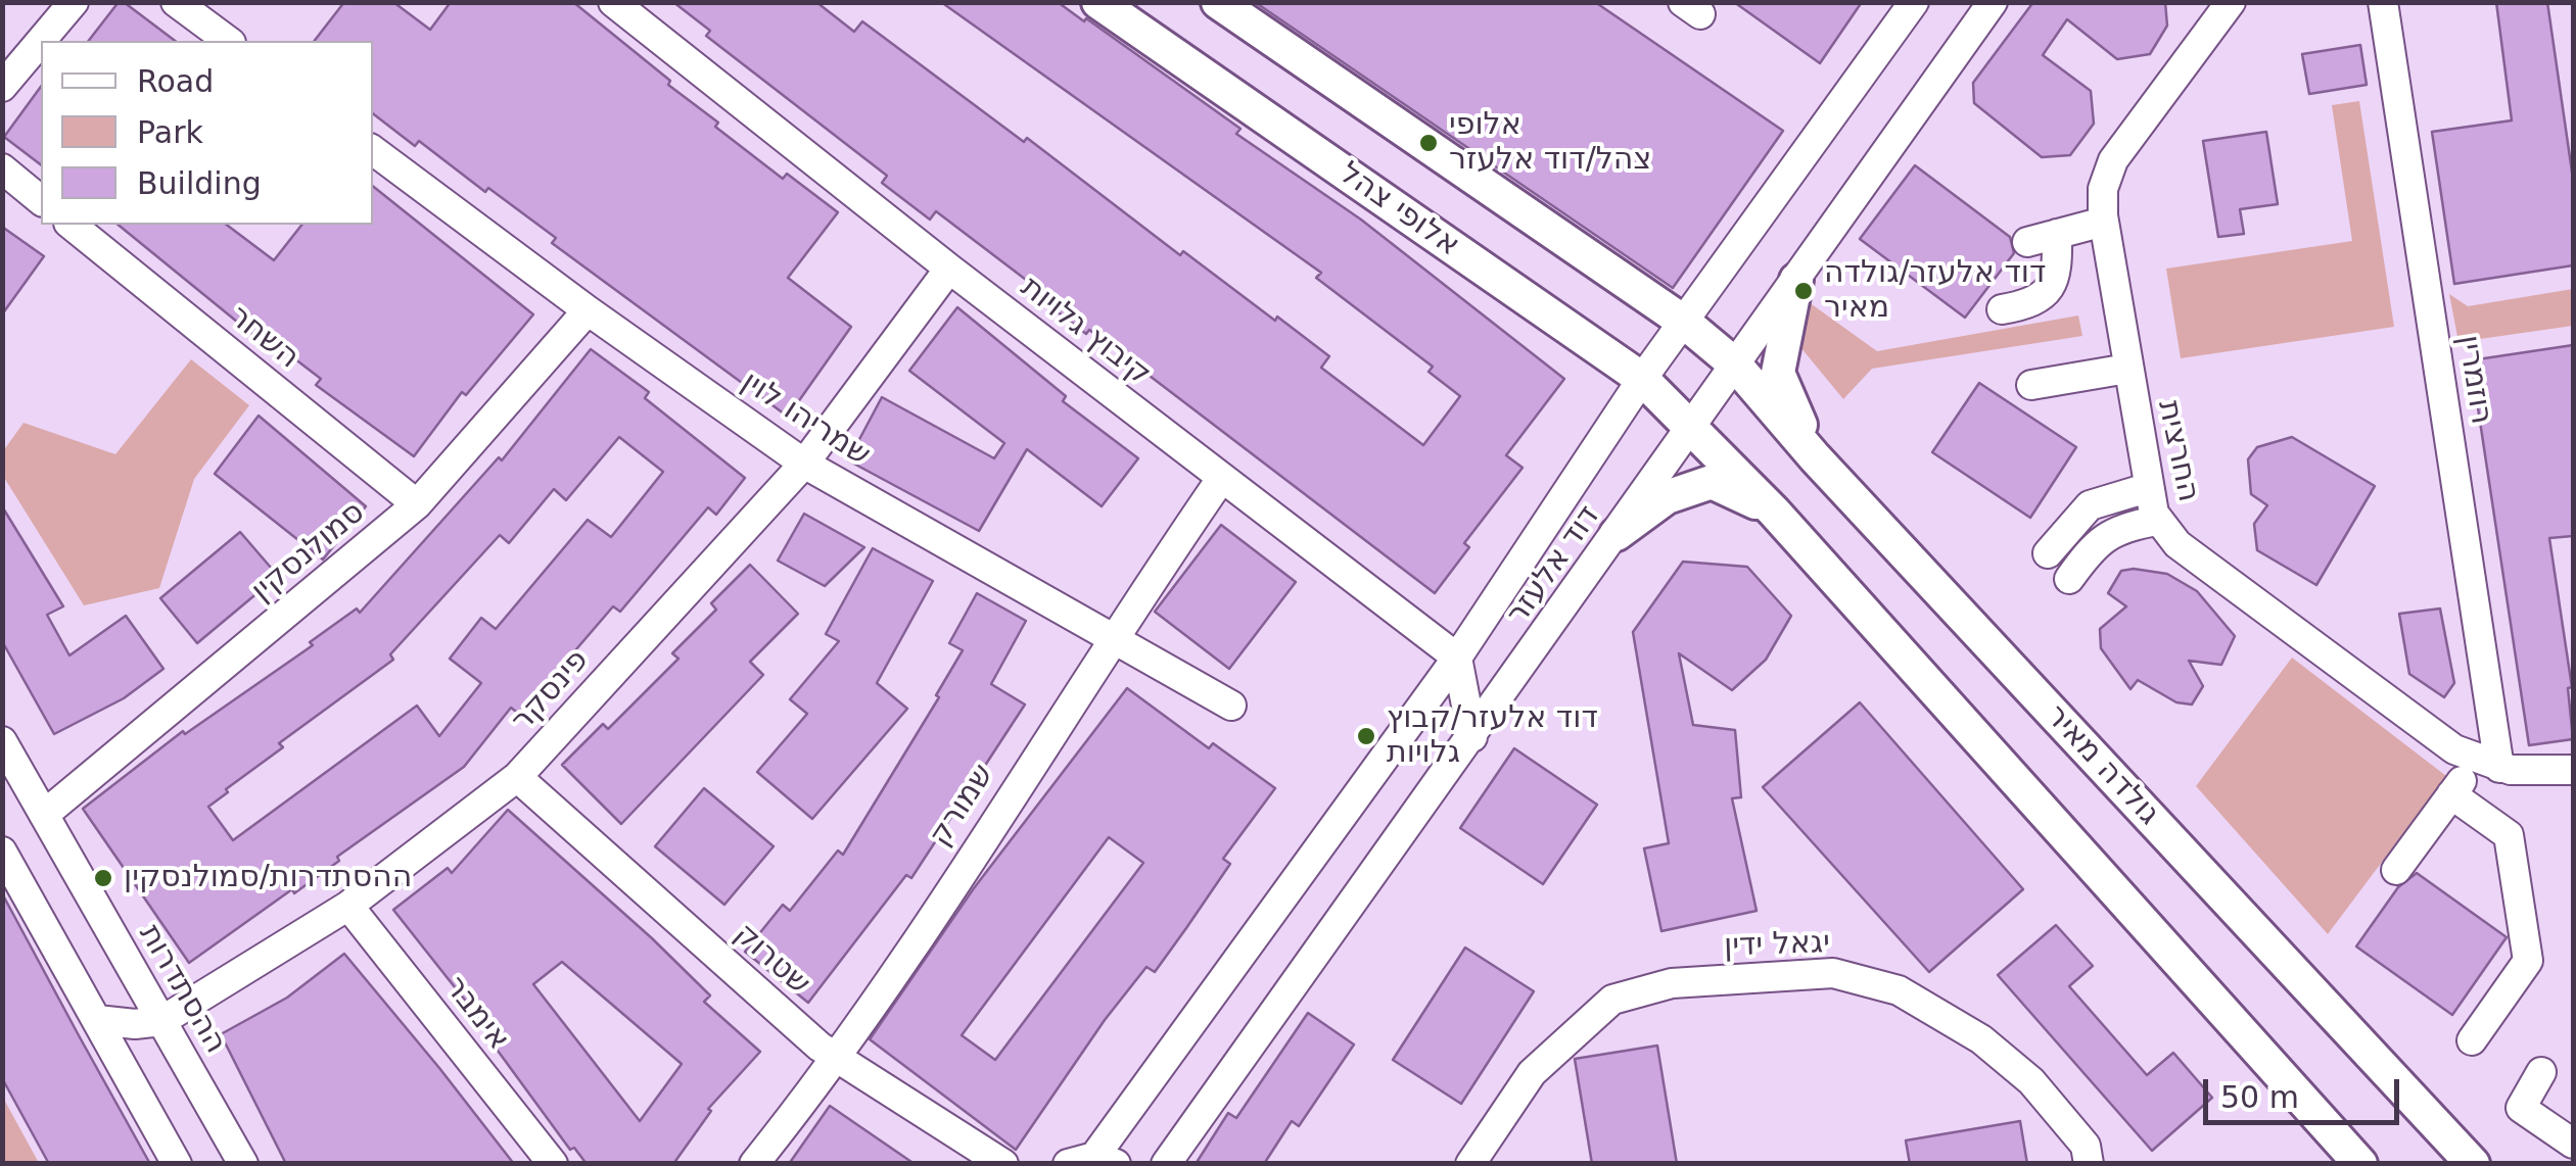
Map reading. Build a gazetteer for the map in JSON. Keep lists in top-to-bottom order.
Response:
{
  "streets": {
    "main road": ["אלופי צהל", "גולדה מאיר"],
    "street": [
      "קיבוץ גלויות",
      "השחר",
      "רוזמרין",
      "שמריהו לוין",
      "החרצית",
      "סמולנסקין",
      "דוד אלעזר",
      "פינסקר",
      "שמורק",
      "יגאל ידין",
      "שטרוק",
      "ההסתדרות",
      "אימבר"
    ]
  },
  "crossings": [
    ["אלופי צהל", "דוד אלעזר"],
    ["קיבוץ גלויות", "דוד אלעזר"],
    ["קיבוץ גלויות", "פינסקר"],
    ["קיבוץ גלויות", "שמורק"],
    ["השחר", "סמולנסקין"],
    ["רוזמרין", "החרצית"],
    ["שמריהו לוין", "סמולנסקין"],
    ["שמריהו לוין", "פינסקר"],
    ["שמריהו לוין", "שמורק"],
    ["סמולנסקין", "ההסתדרות"],
    ["דוד אלעזר", "גולדה מאיר"],
    ["פינסקר", "שטרוק"],
    ["פינסקר", "ההסתדרות"],
    ["פינסקר", "אימבר"],
    ["שמורק", "שטרוק"]
  ],
  "places": [
    "אלופי צהל/דוד אלעזר",
    "דוד אלעזר/גולדה מאיר",
    "דוד אלעזר/קבוץ גלויות",
    "ההסתדרות/סמולנסקין"
  ],
  "legend": ["Road", "Park", "Building"],
  "scale_bar": "50 m"
}
